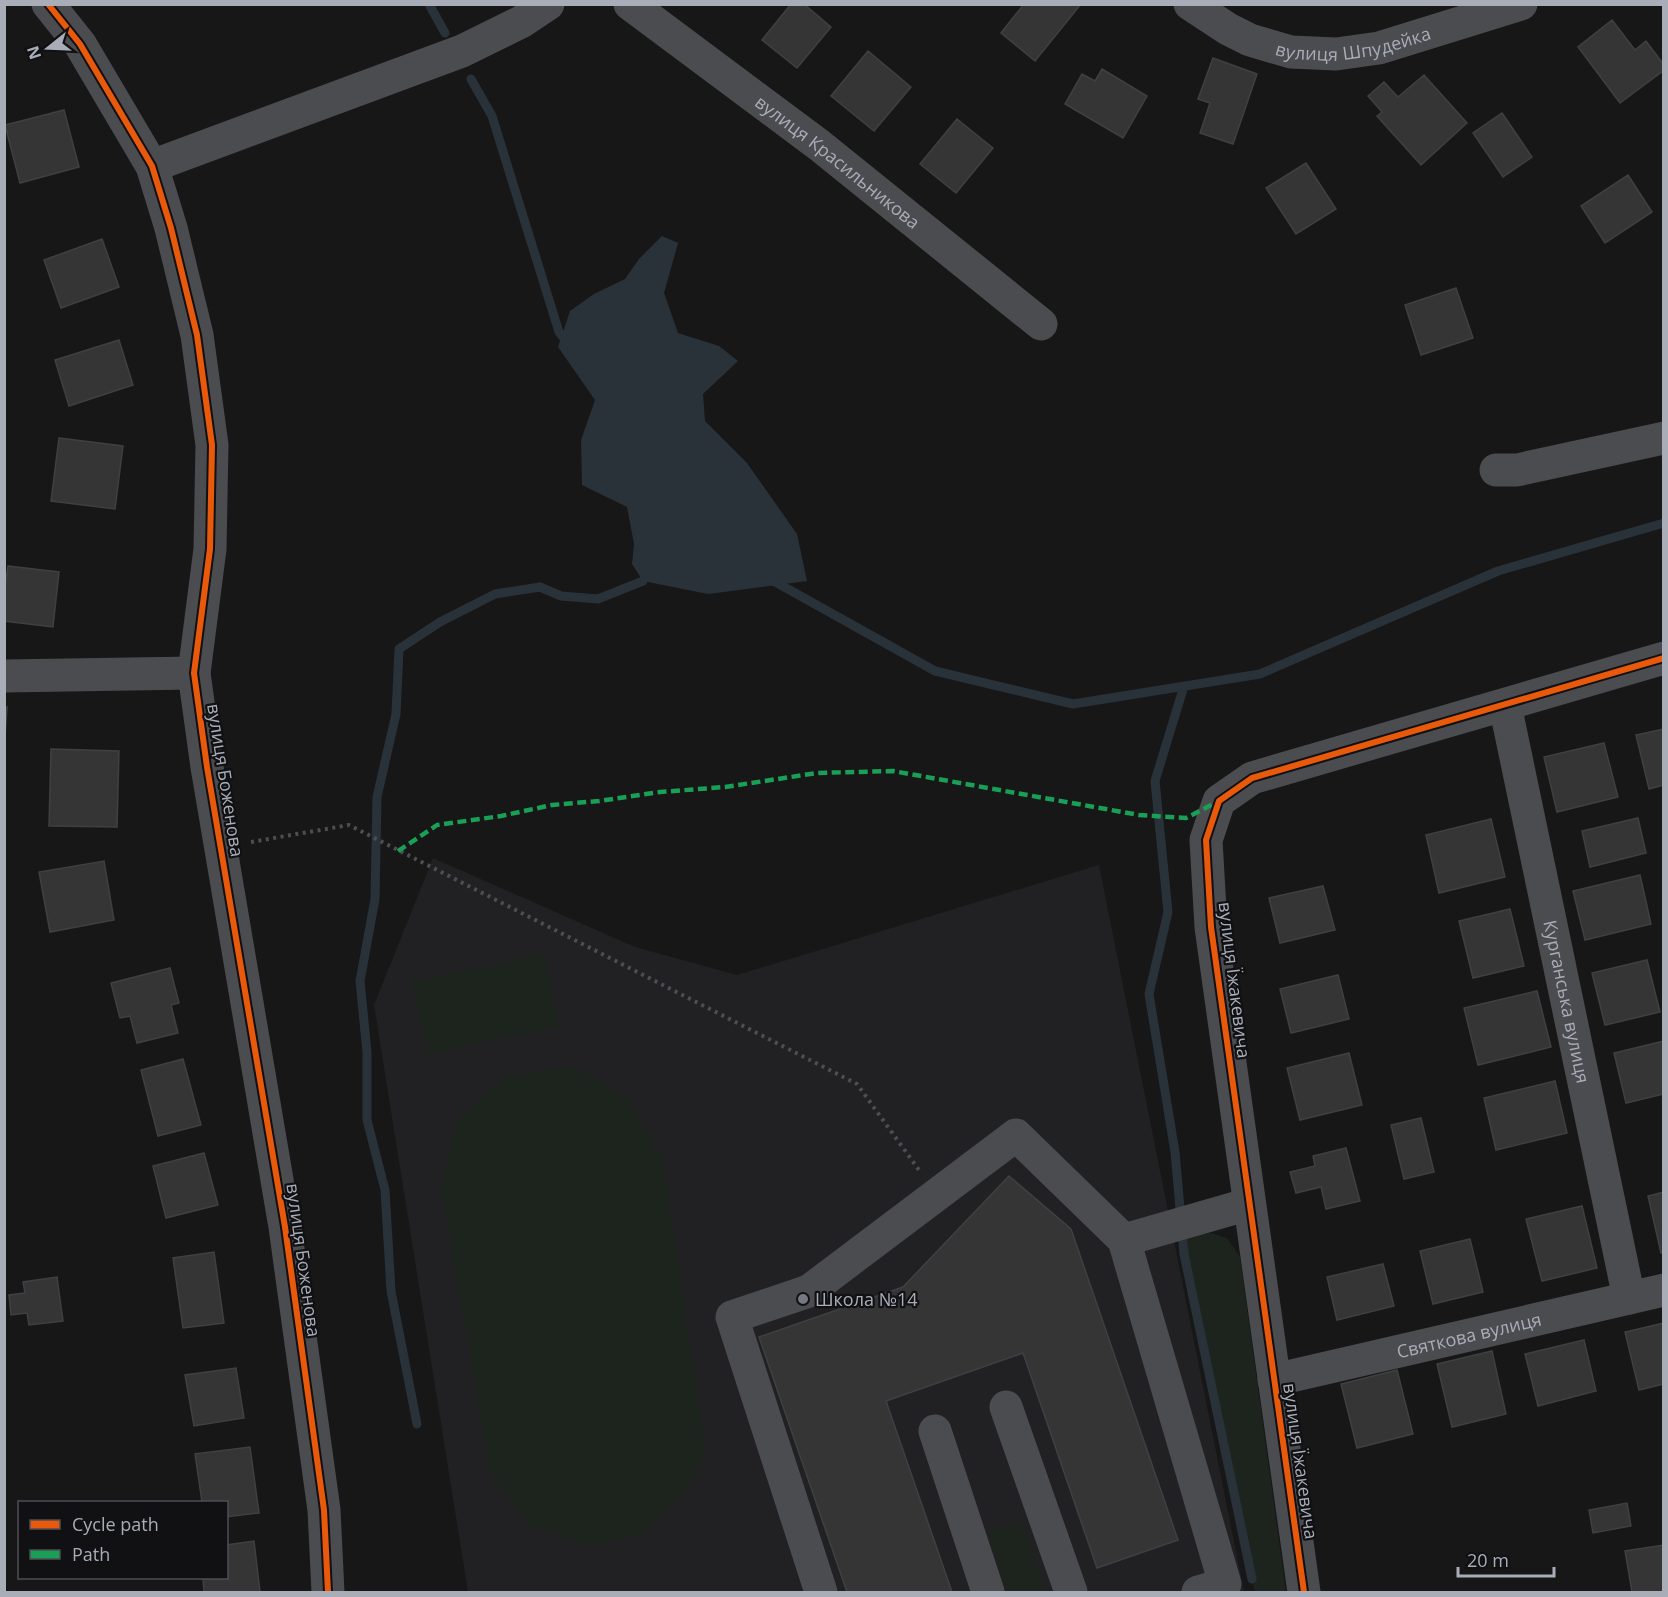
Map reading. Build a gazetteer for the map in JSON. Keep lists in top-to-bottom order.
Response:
{
  "streets": {
    "street": [
      "вулиця Шпудейка",
      "вулиця Красильникова",
      "вулиця Боженова",
      "вулиця Їжакевича",
      "Курганська вулиця",
      "Святкова вулиця"
    ]
  },
  "crossings": [
    ["вулиця Їжакевича", "Курганська вулиця"],
    ["вулиця Їжакевича", "Святкова вулиця"],
    ["Курганська вулиця", "Святкова вулиця"]
  ],
  "places": ["Школа №14"],
  "legend": ["Cycle path", "Path"],
  "scale_bar": "20 m",
  "north": "left"
}
